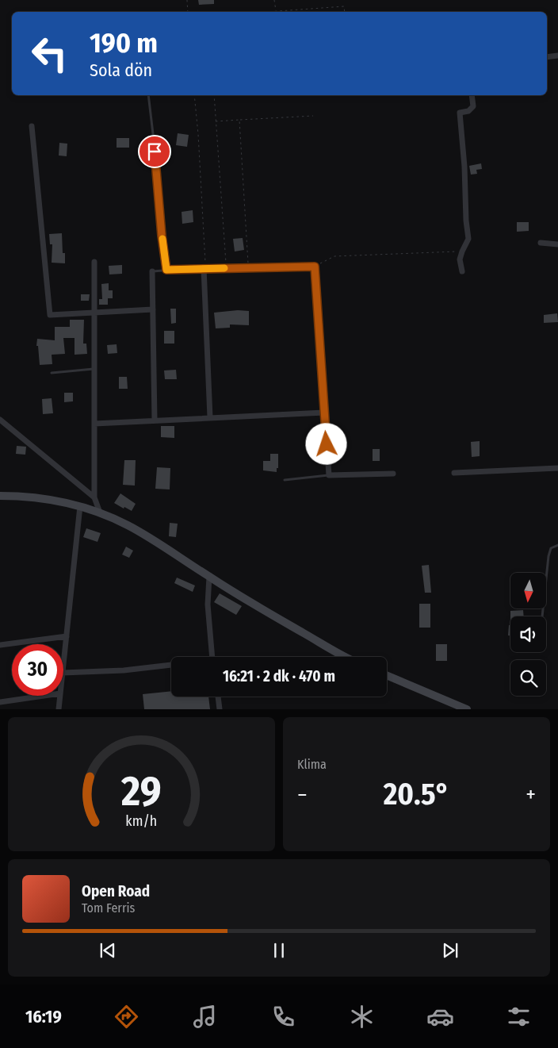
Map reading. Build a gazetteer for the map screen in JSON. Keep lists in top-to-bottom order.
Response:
{
  "north": "bottom",
  "page": {
    "turn": ["190 m", "Sola dön"],
    "limit": "30",
    "trip": "16:21 · 2 dk · 470 m",
    "tile": "Klima",
    "heat": ["−", "20.5°", "+"],
    "song": ["Open Road", "Tom Ferris"],
    "tabs": "16:19",
    "gauge": ["29", "km/h"]
  }
}
